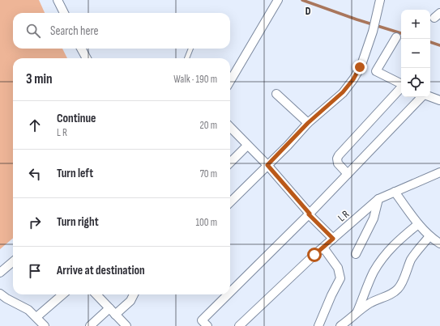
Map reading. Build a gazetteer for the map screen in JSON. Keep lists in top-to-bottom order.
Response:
{
  "streets": {
    "street": ["L R"]
  },
  "page": {
    "map_buttons": ["+", "−"],
    "search": "Search here",
    "heading": ["3 min", "Walk · 190 m"],
    "list": [
      ["Continue", "L R", "20 m"],
      ["Turn left", "70 m"],
      ["Turn right", "100 m"],
      "Arrive at destination"
    ]
  },
  "grid": {
    "columns": ["D"]
  }
}
